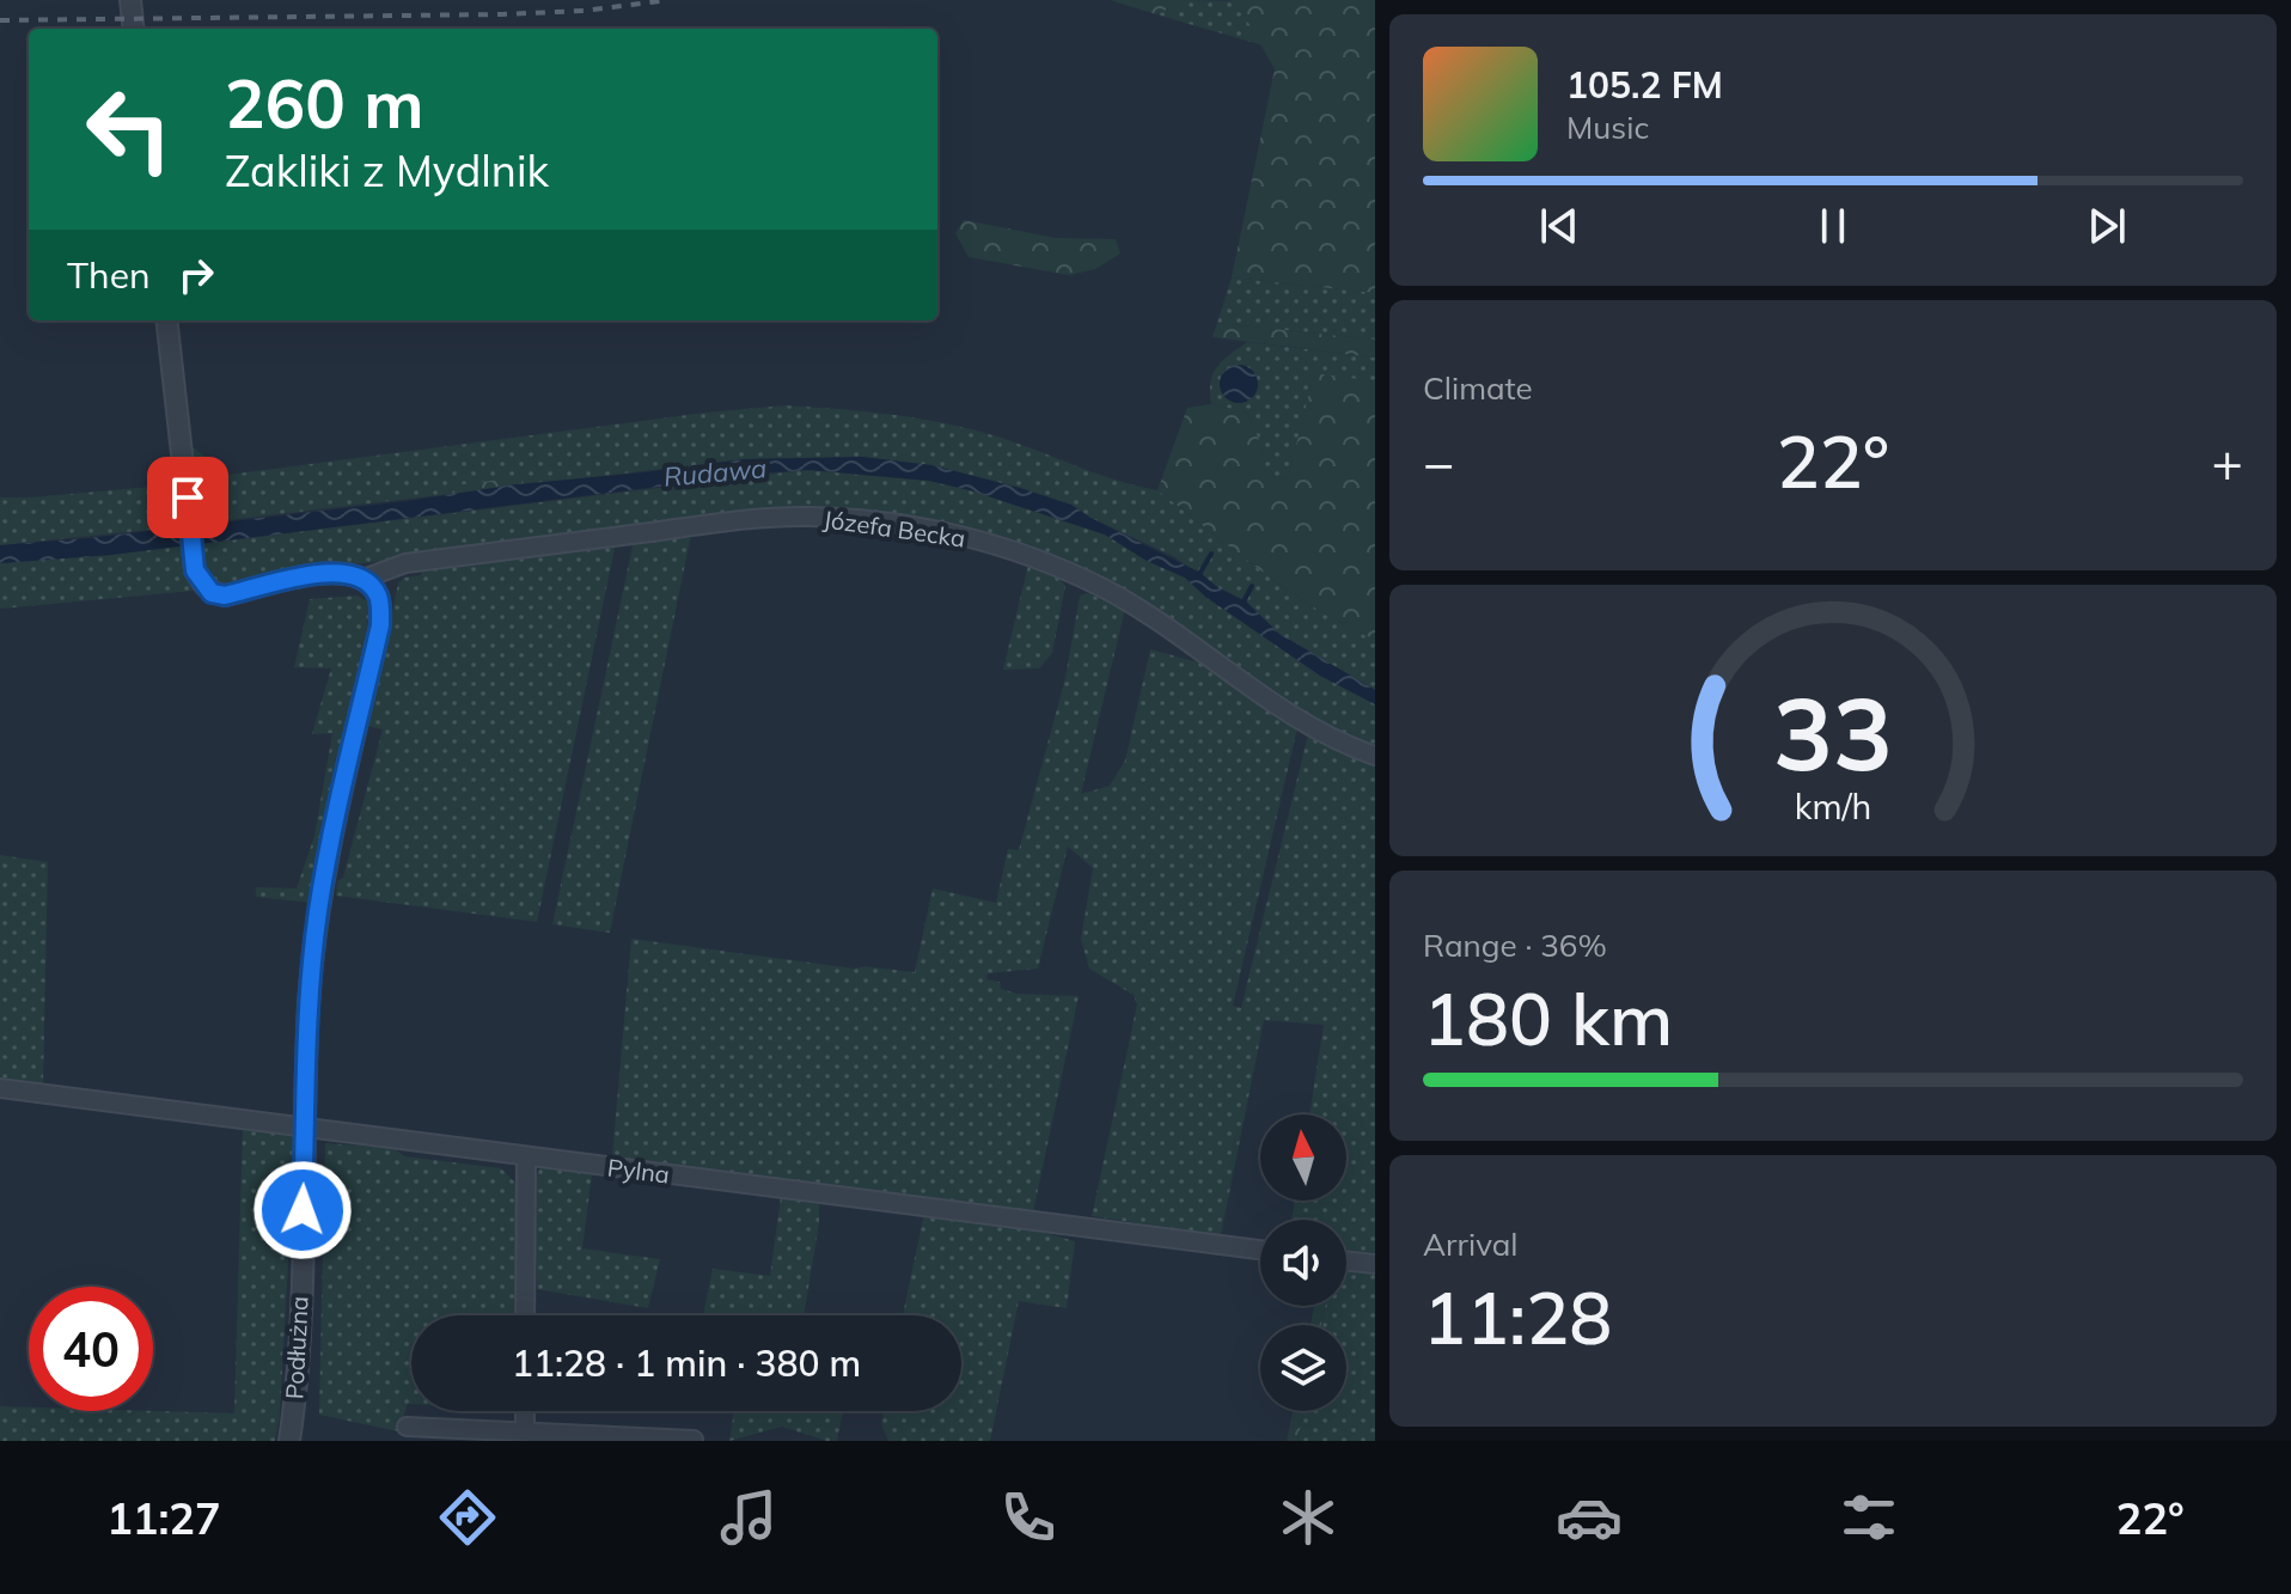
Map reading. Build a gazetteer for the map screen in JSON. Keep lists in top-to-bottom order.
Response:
{
  "streets": {
    "street": ["Józefa Becka", "Pylna", "Podłużna"]
  },
  "crossings": [
    ["Józefa Becka", "Podłużna"],
    ["Pylna", "Podłużna"]
  ],
  "water": ["Rudawa"],
  "north": "top",
  "page": {
    "turn": ["260 m", "Zakliki z Mydlnik"],
    "song": ["105.2 FM", "Music"],
    "then": "Then",
    "tile": [
      "Climate",
      ["Range · 36%", "180 km"],
      ["Arrival", "11:28"]
    ],
    "heat": ["−", "22°", "+"],
    "limit": "40",
    "trip": "11:28 · 1 min · 380 m",
    "tabs": ["11:27", "22°"],
    "gauge": ["33", "km/h"]
  }
}
